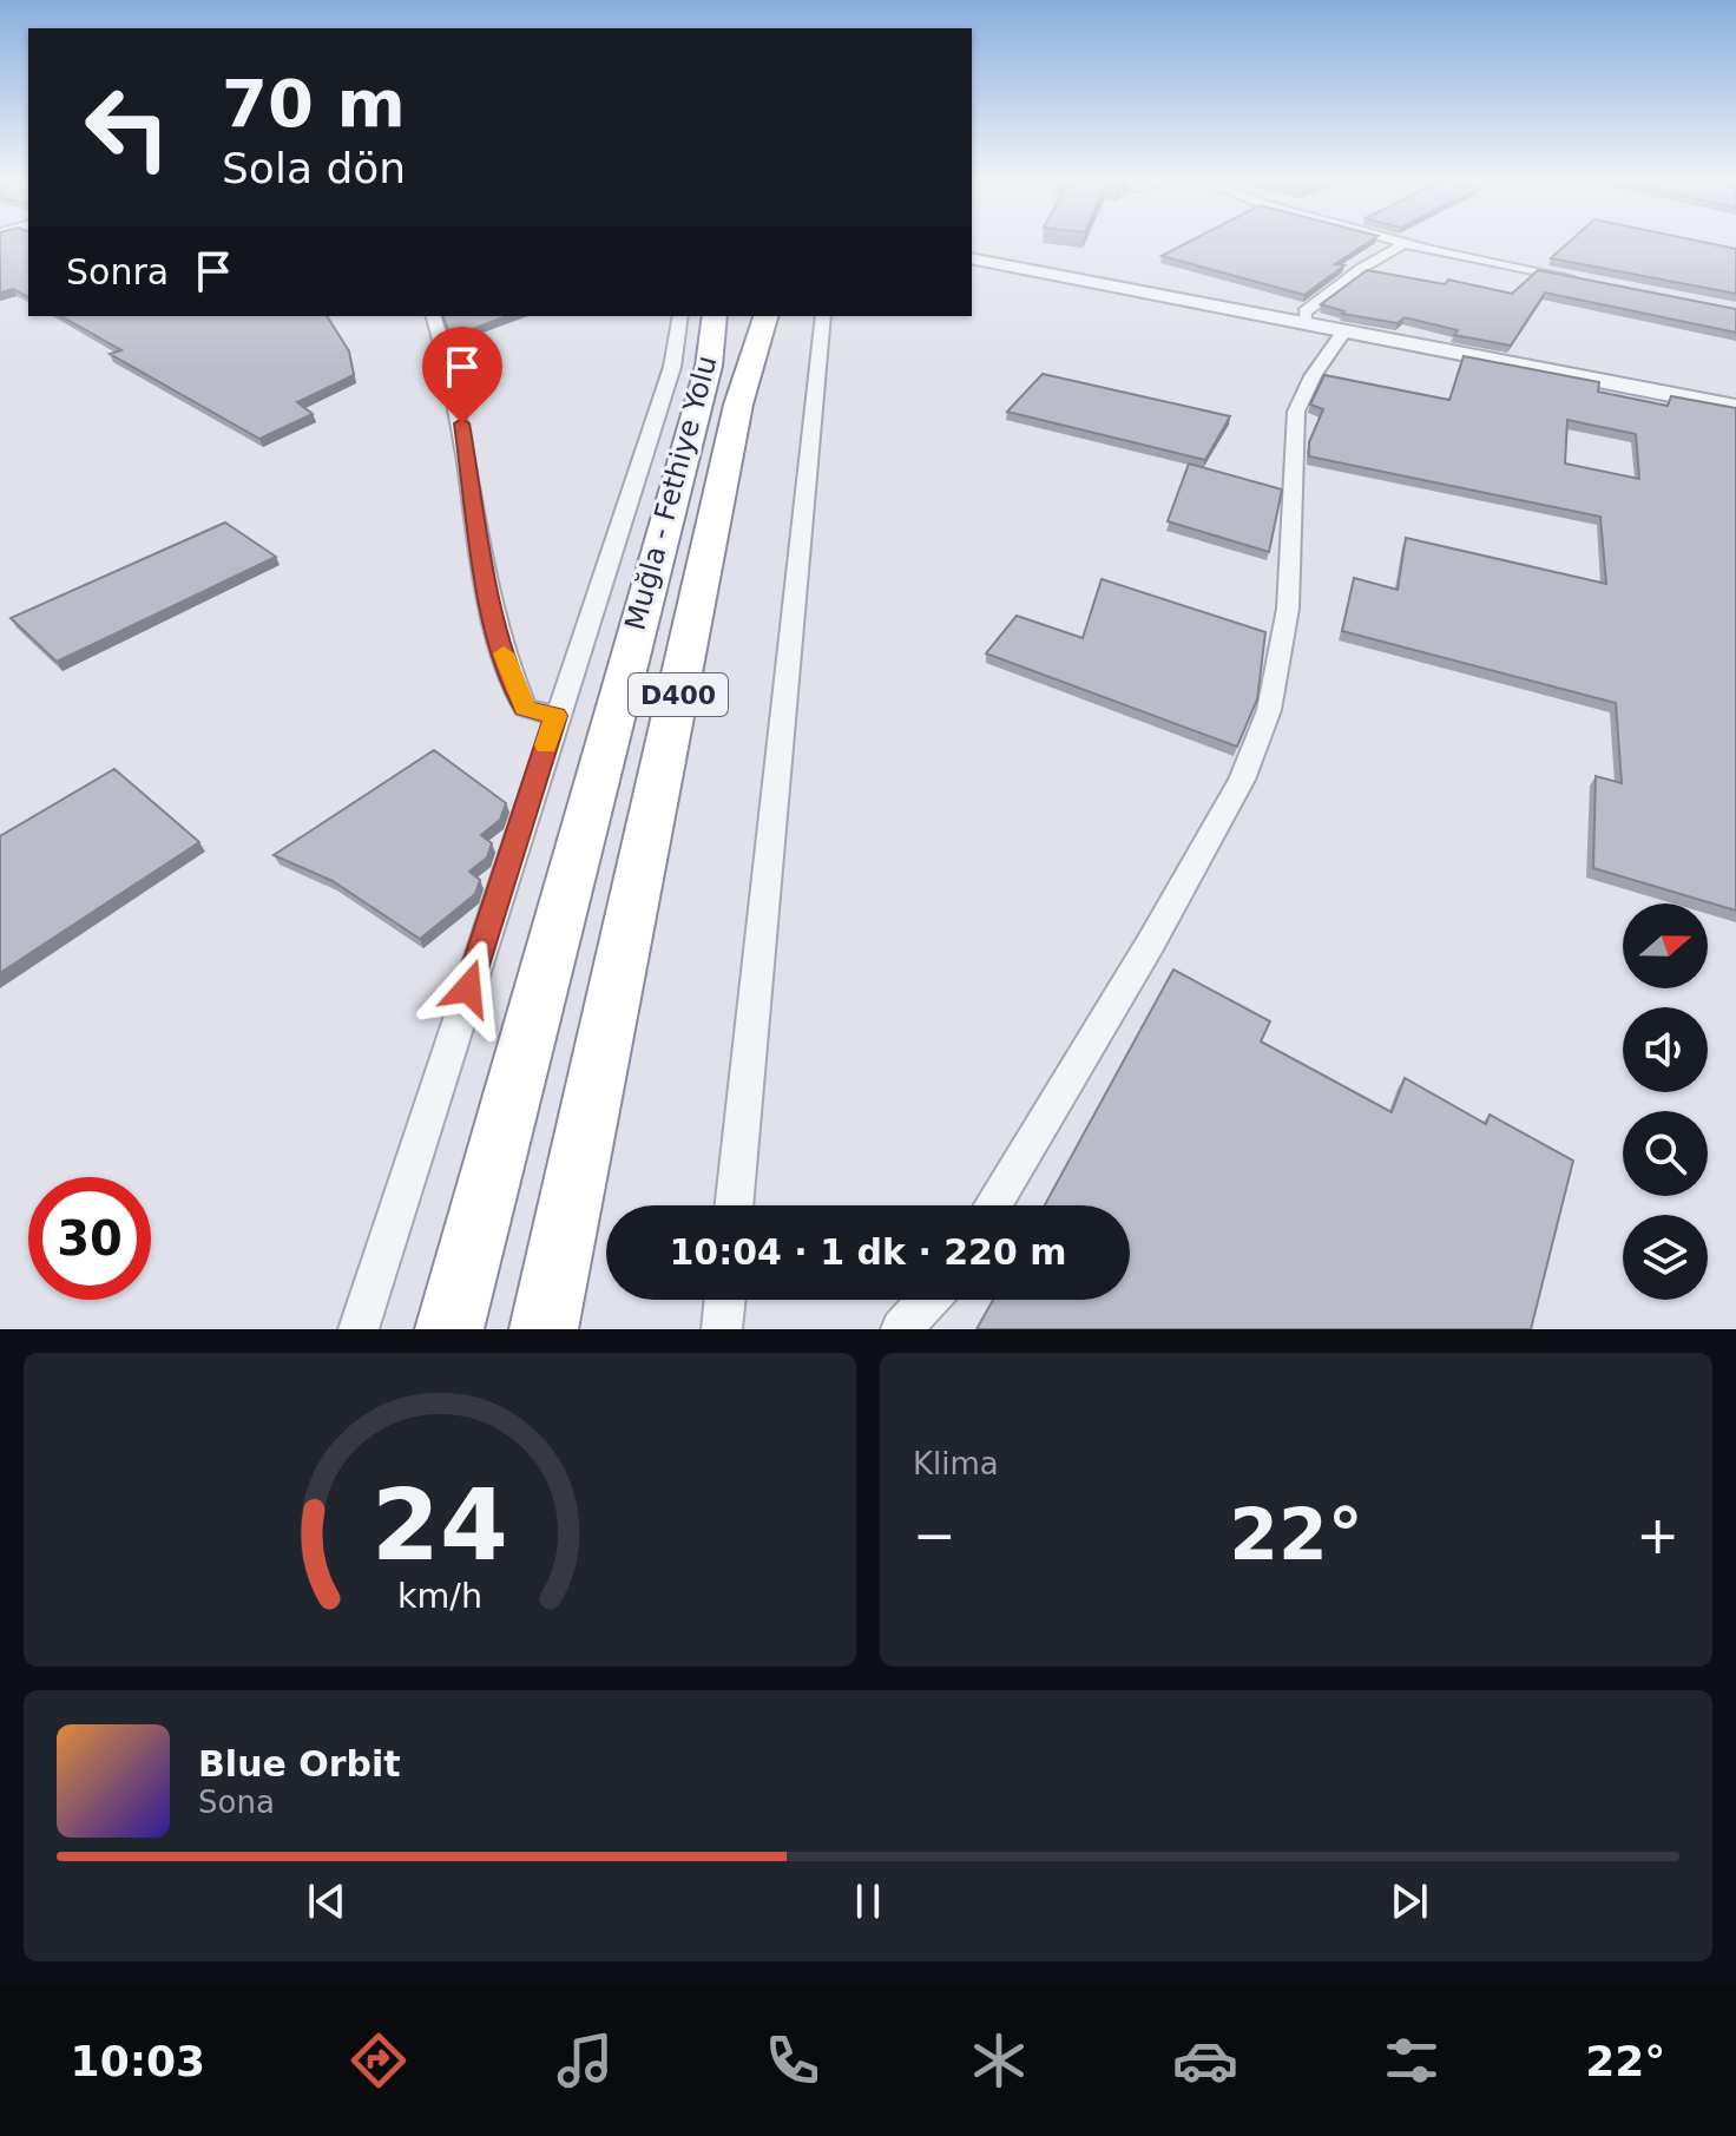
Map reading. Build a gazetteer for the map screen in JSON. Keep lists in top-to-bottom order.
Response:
{
  "streets": {
    "highway": ["Muğla - Fethiye Yolu", "D400"]
  },
  "north": "right",
  "page": {
    "turn": ["70 m", "Sola dön"],
    "then": "Sonra",
    "limit": "30",
    "trip": "10:04 · 1 dk · 220 m",
    "tile": "Klima",
    "heat": ["−", "22°", "+"],
    "song": ["Blue Orbit", "Sona"],
    "tabs": ["10:03", "22°"],
    "gauge": ["24", "km/h"]
  }
}
